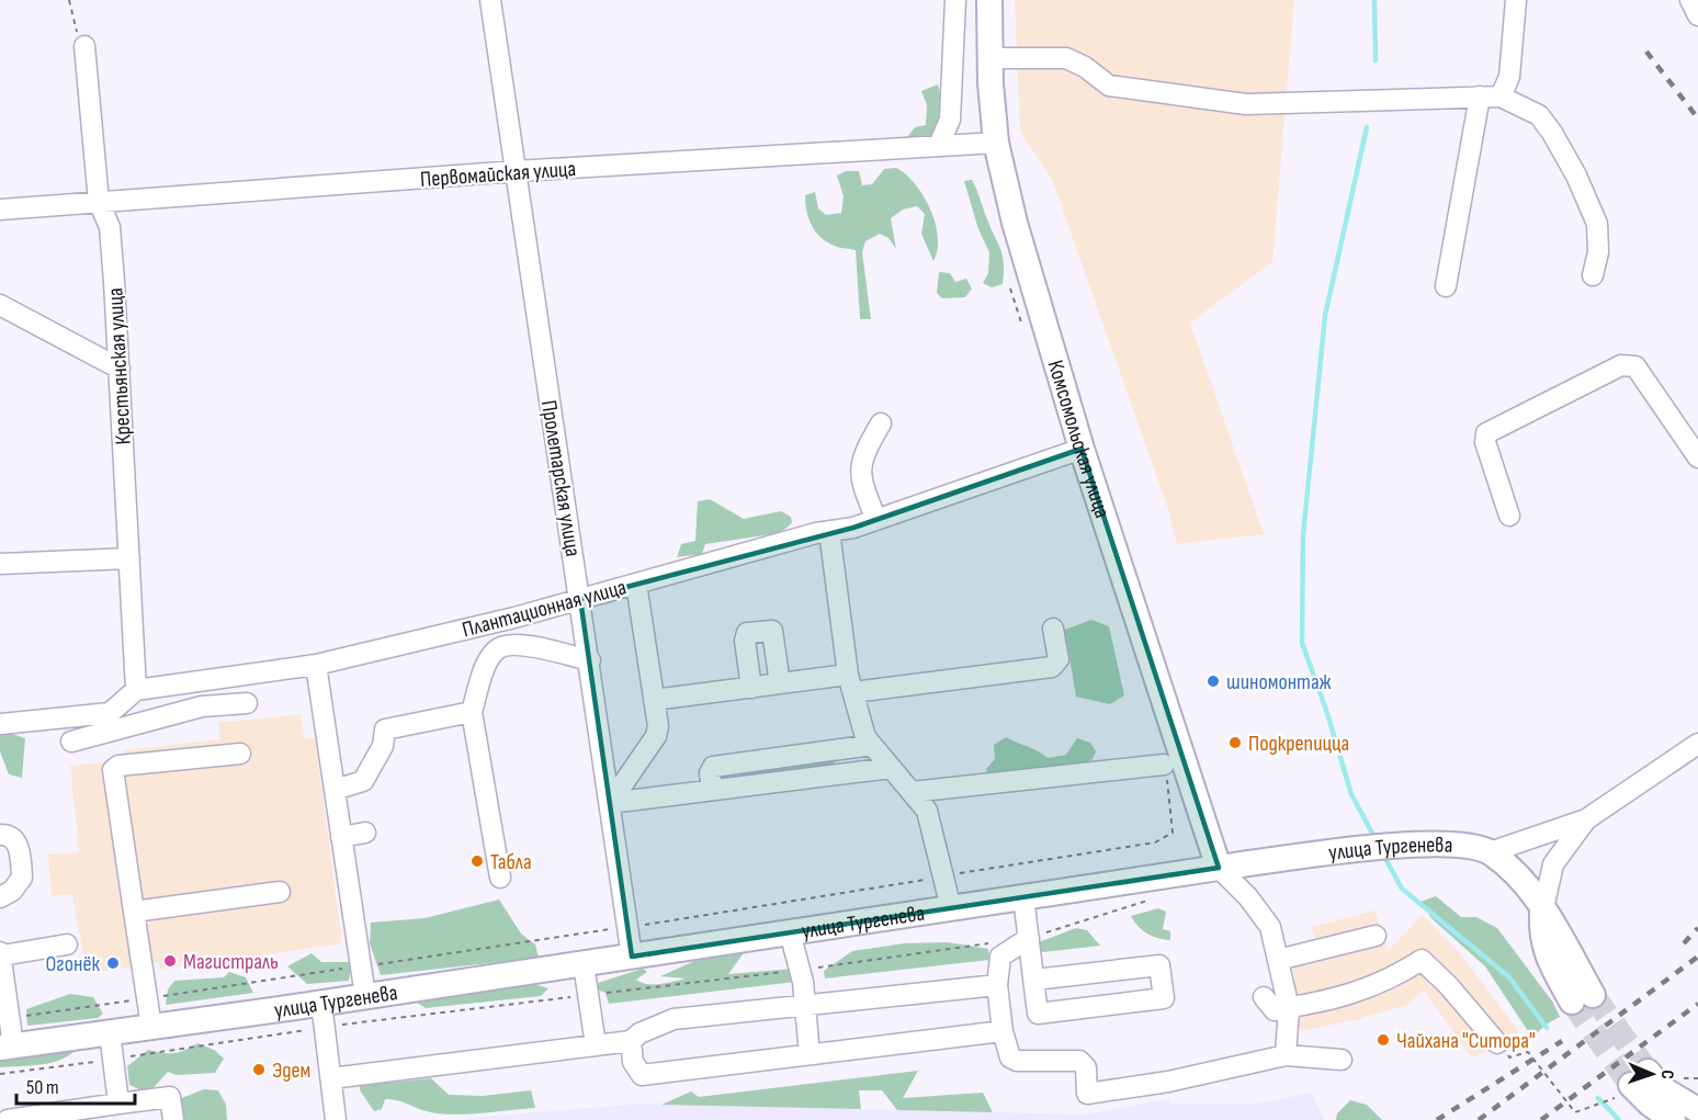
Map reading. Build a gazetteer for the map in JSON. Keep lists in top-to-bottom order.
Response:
{
  "streets": {
    "main road": ["Комсомольская улица", "улица Тургенева"],
    "street": [
      "Первомайская улица",
      "Крестьянская улица",
      "Пролетарская улица",
      "Плантационная улица"
    ]
  },
  "crossings": [
    ["Первомайская улица", "Крестьянская улица"],
    ["Первомайская улица", "Комсомольская улица"],
    ["Первомайская улица", "Пролетарская улица"],
    ["Крестьянская улица", "Плантационная улица"],
    ["Комсомольская улица", "Плантационная улица"],
    ["Комсомольская улица", "улица Тургенева"],
    ["Пролетарская улица", "Плантационная улица"],
    ["Пролетарская улица", "улица Тургенева"]
  ],
  "places": [
    "шиномонтаж",
    "Подкрепицца",
    "Табла",
    "Магистраль",
    "Огонёк",
    "Чайхана \"Ситора\"",
    "Эдем"
  ],
  "scale_bar": "50 m",
  "north": "right"
}
